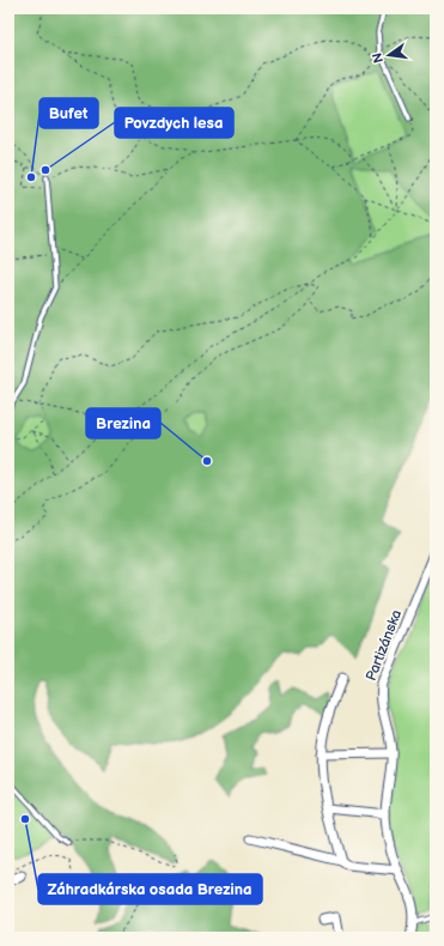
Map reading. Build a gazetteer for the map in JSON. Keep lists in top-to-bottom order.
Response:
{
  "streets": {
    "street": ["Partizánska"]
  },
  "places": [
    "Povzdych lesa",
    "Bufet",
    "Brezina",
    "Záhradkárska osada Brezina"
  ],
  "north": "left"
}
